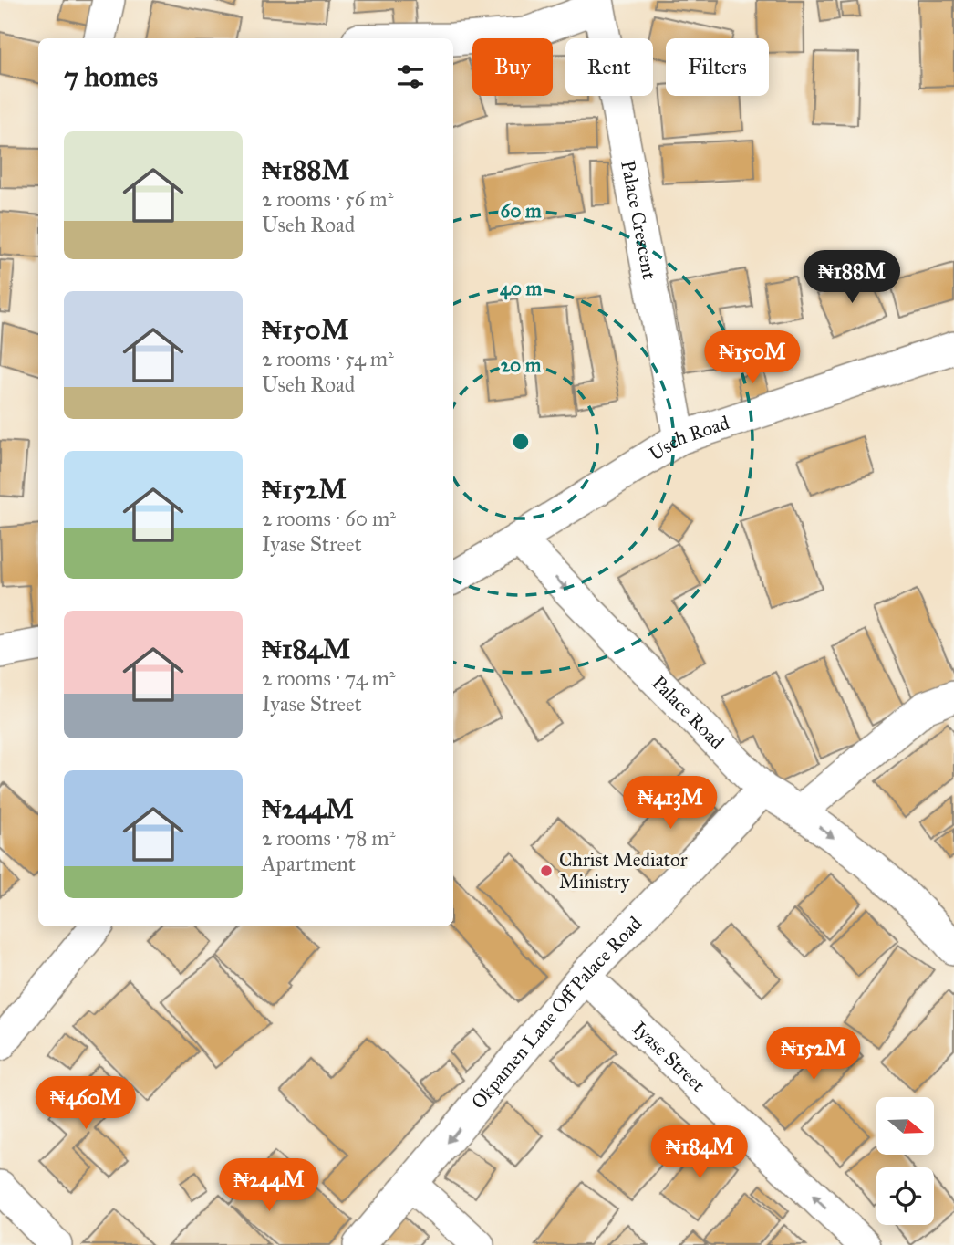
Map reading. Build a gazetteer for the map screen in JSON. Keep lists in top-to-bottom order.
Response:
{
  "streets": {
    "street": [
      "Palace Crescent",
      "Useh Road",
      "Palace Road",
      "Okpamen Lane Off Palace Road",
      "Iyase Street"
    ]
  },
  "crossings": [
    ["Palace Crescent", "Useh Road"],
    ["Useh Road", "Palace Road"],
    ["Palace Road", "Okpamen Lane Off Palace Road"],
    ["Okpamen Lane Off Palace Road", "Iyase Street"]
  ],
  "one_way": ["Palace Road", "Okpamen Lane Off Palace Road", "Iyase Street"],
  "places": ["Christ Mediator Ministry"],
  "north": "right",
  "page": {
    "chip": ["Buy", "Rent", "Filters"],
    "heading": "7 homes",
    "list": [
      {
        "name": "₦188M",
        "note": "2 rooms · 56 m² · Useh Road"
      },
      {
        "name": "₦150M",
        "note": "2 rooms · 54 m² · Useh Road"
      },
      {
        "name": "₦152M",
        "note": "2 rooms · 60 m² · Iyase Street"
      },
      {
        "name": "₦184M",
        "note": "2 rooms · 74 m² · Iyase Street"
      },
      {
        "name": "₦244M",
        "note": "2 rooms · 78 m² · Apartment"
      }
    ],
    "price": [
      "₦188M",
      "₦150M",
      "₦413M",
      "₦152M",
      "₦460M",
      "₦184M",
      "₦244M"
    ]
  },
  "rings": ["60 m", "40 m", "20 m"]
}
